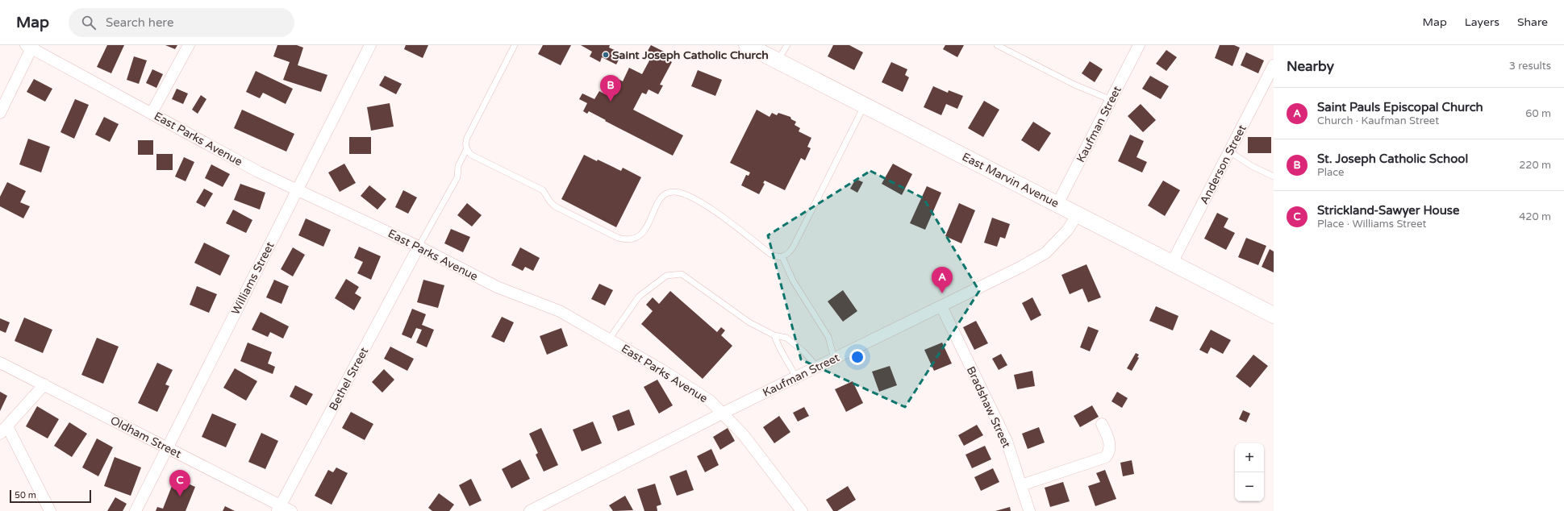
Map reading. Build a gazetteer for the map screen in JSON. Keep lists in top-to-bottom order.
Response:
{
  "streets": {
    "main road": ["East Marvin Avenue"],
    "street": [
      "Kaufman Street",
      "East Parks Avenue",
      "Anderson Street",
      "Williams Street",
      "Bethel Street",
      "Bradshaw Street",
      "Oldham Street"
    ]
  },
  "crossings": [
    ["Kaufman Street", "East Parks Avenue"],
    ["Kaufman Street", "East Marvin Avenue"],
    ["Kaufman Street", "Bradshaw Street"],
    ["East Parks Avenue", "Williams Street"],
    ["East Parks Avenue", "Bethel Street"],
    ["Anderson Street", "East Marvin Avenue"],
    ["Williams Street", "Oldham Street"],
    ["Bethel Street", "Oldham Street"]
  ],
  "places": ["Saint Joseph Catholic Church"],
  "scale_bar": "50 m",
  "page": {
    "header": "Map",
    "search": "Search here",
    "nav": ["Map", "Layers", "Share"],
    "heading": ["Nearby", "3 results"],
    "pins": ["B", "A", "C"],
    "list": [
      {
        "mark": "A",
        "name": "Saint Pauls Episcopal Church",
        "note": "Church · Kaufman Street",
        "value": "60 m"
      },
      {
        "mark": "B",
        "name": "St. Joseph Catholic School",
        "note": "Place",
        "value": "220 m"
      },
      {
        "mark": "C",
        "name": "Strickland-Sawyer House",
        "note": "Place · Williams Street",
        "value": "420 m"
      }
    ],
    "map_buttons": ["+", "−"],
    "scale": "50 m"
  }
}
